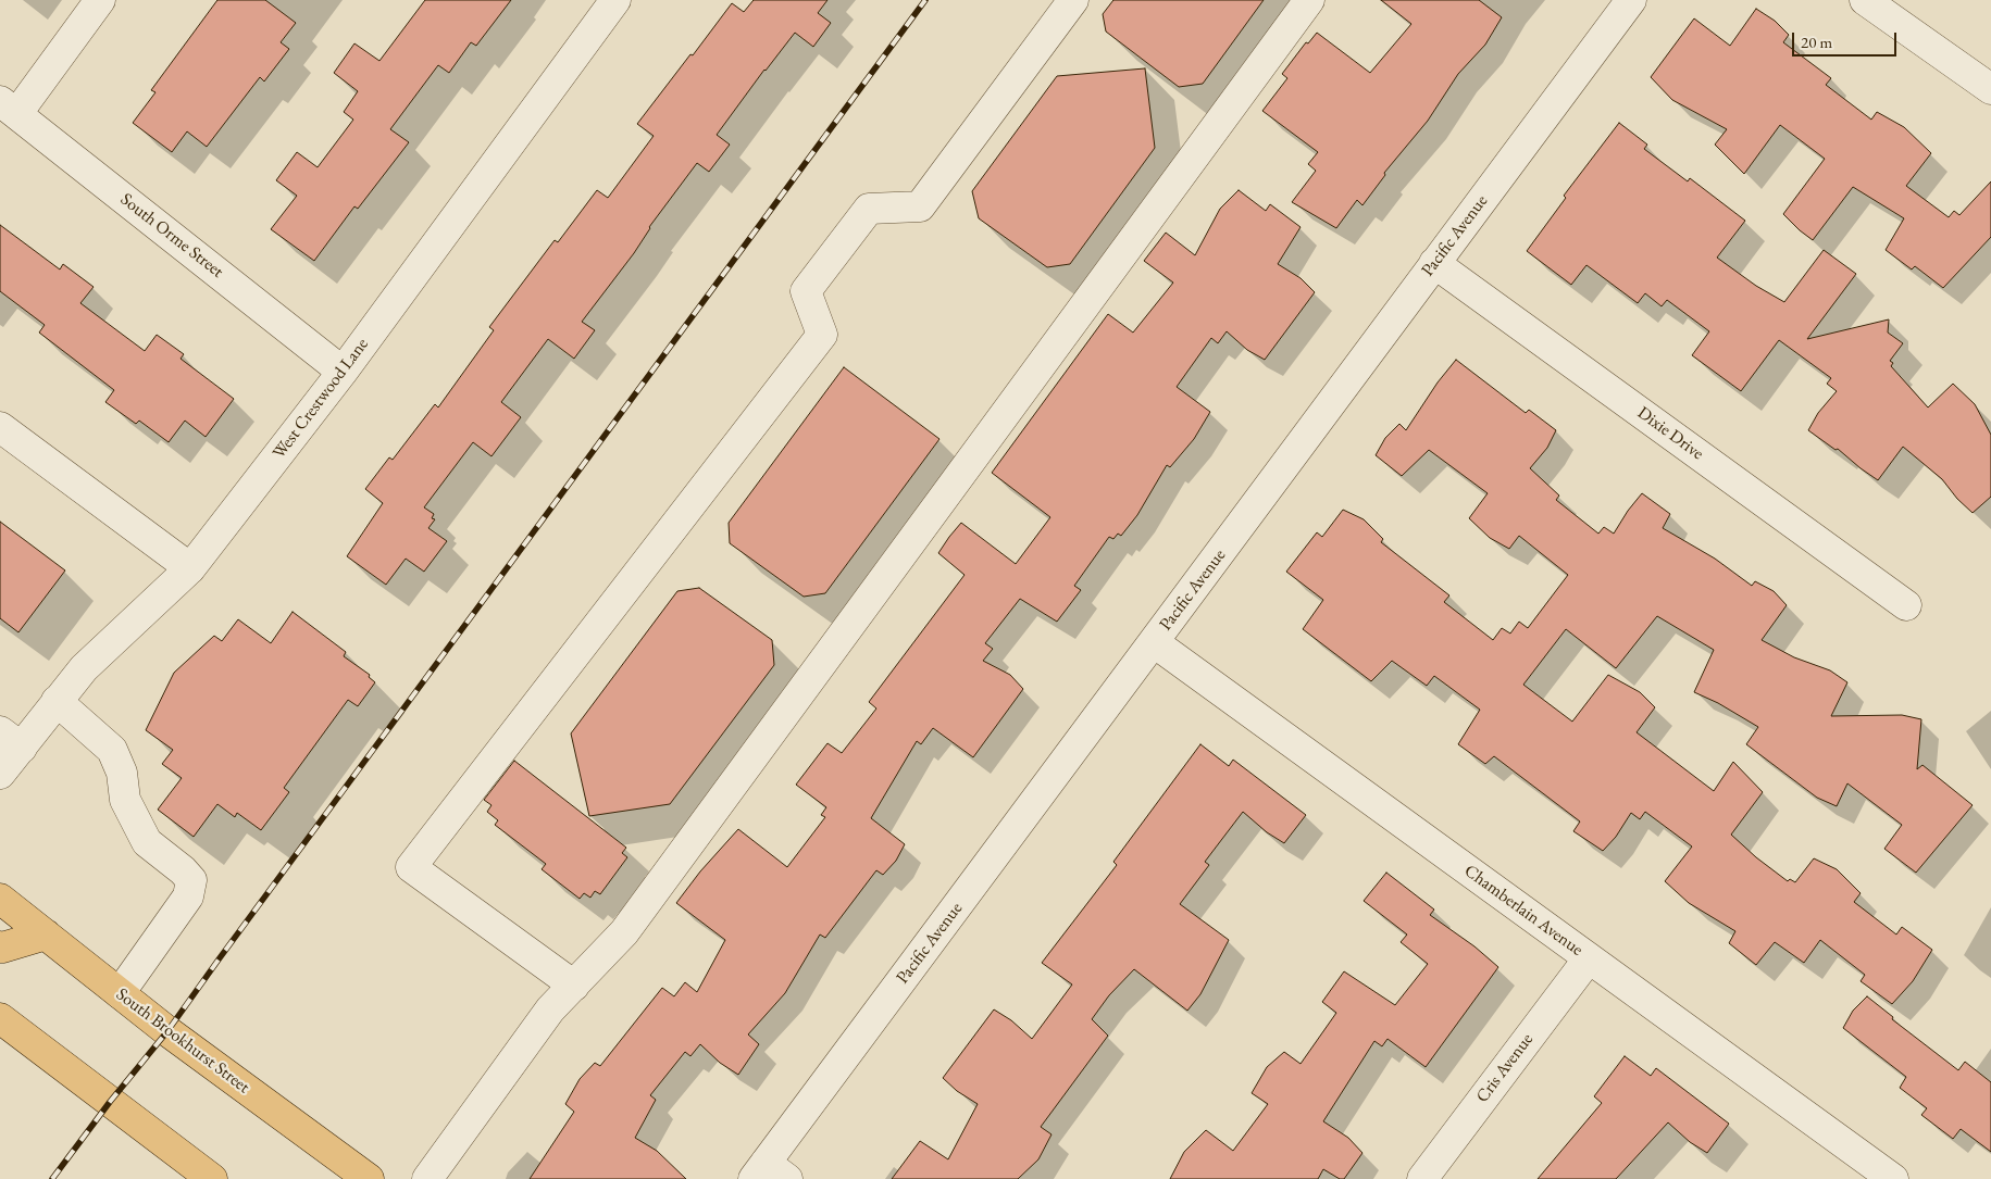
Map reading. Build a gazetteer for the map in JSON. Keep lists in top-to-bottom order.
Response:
{
  "streets": {
    "main road": ["South Brookhurst Street"],
    "street": [
      "South Orme Street",
      "Pacific Avenue",
      "West Crestwood Lane",
      "Dixie Drive",
      "Chamberlain Avenue",
      "Cris Avenue"
    ]
  },
  "crossings": [
    ["South Orme Street", "West Crestwood Lane"],
    ["Pacific Avenue", "Dixie Drive"],
    ["Pacific Avenue", "Chamberlain Avenue"],
    ["Chamberlain Avenue", "Cris Avenue"]
  ],
  "scale_bar": "20 m"
}
